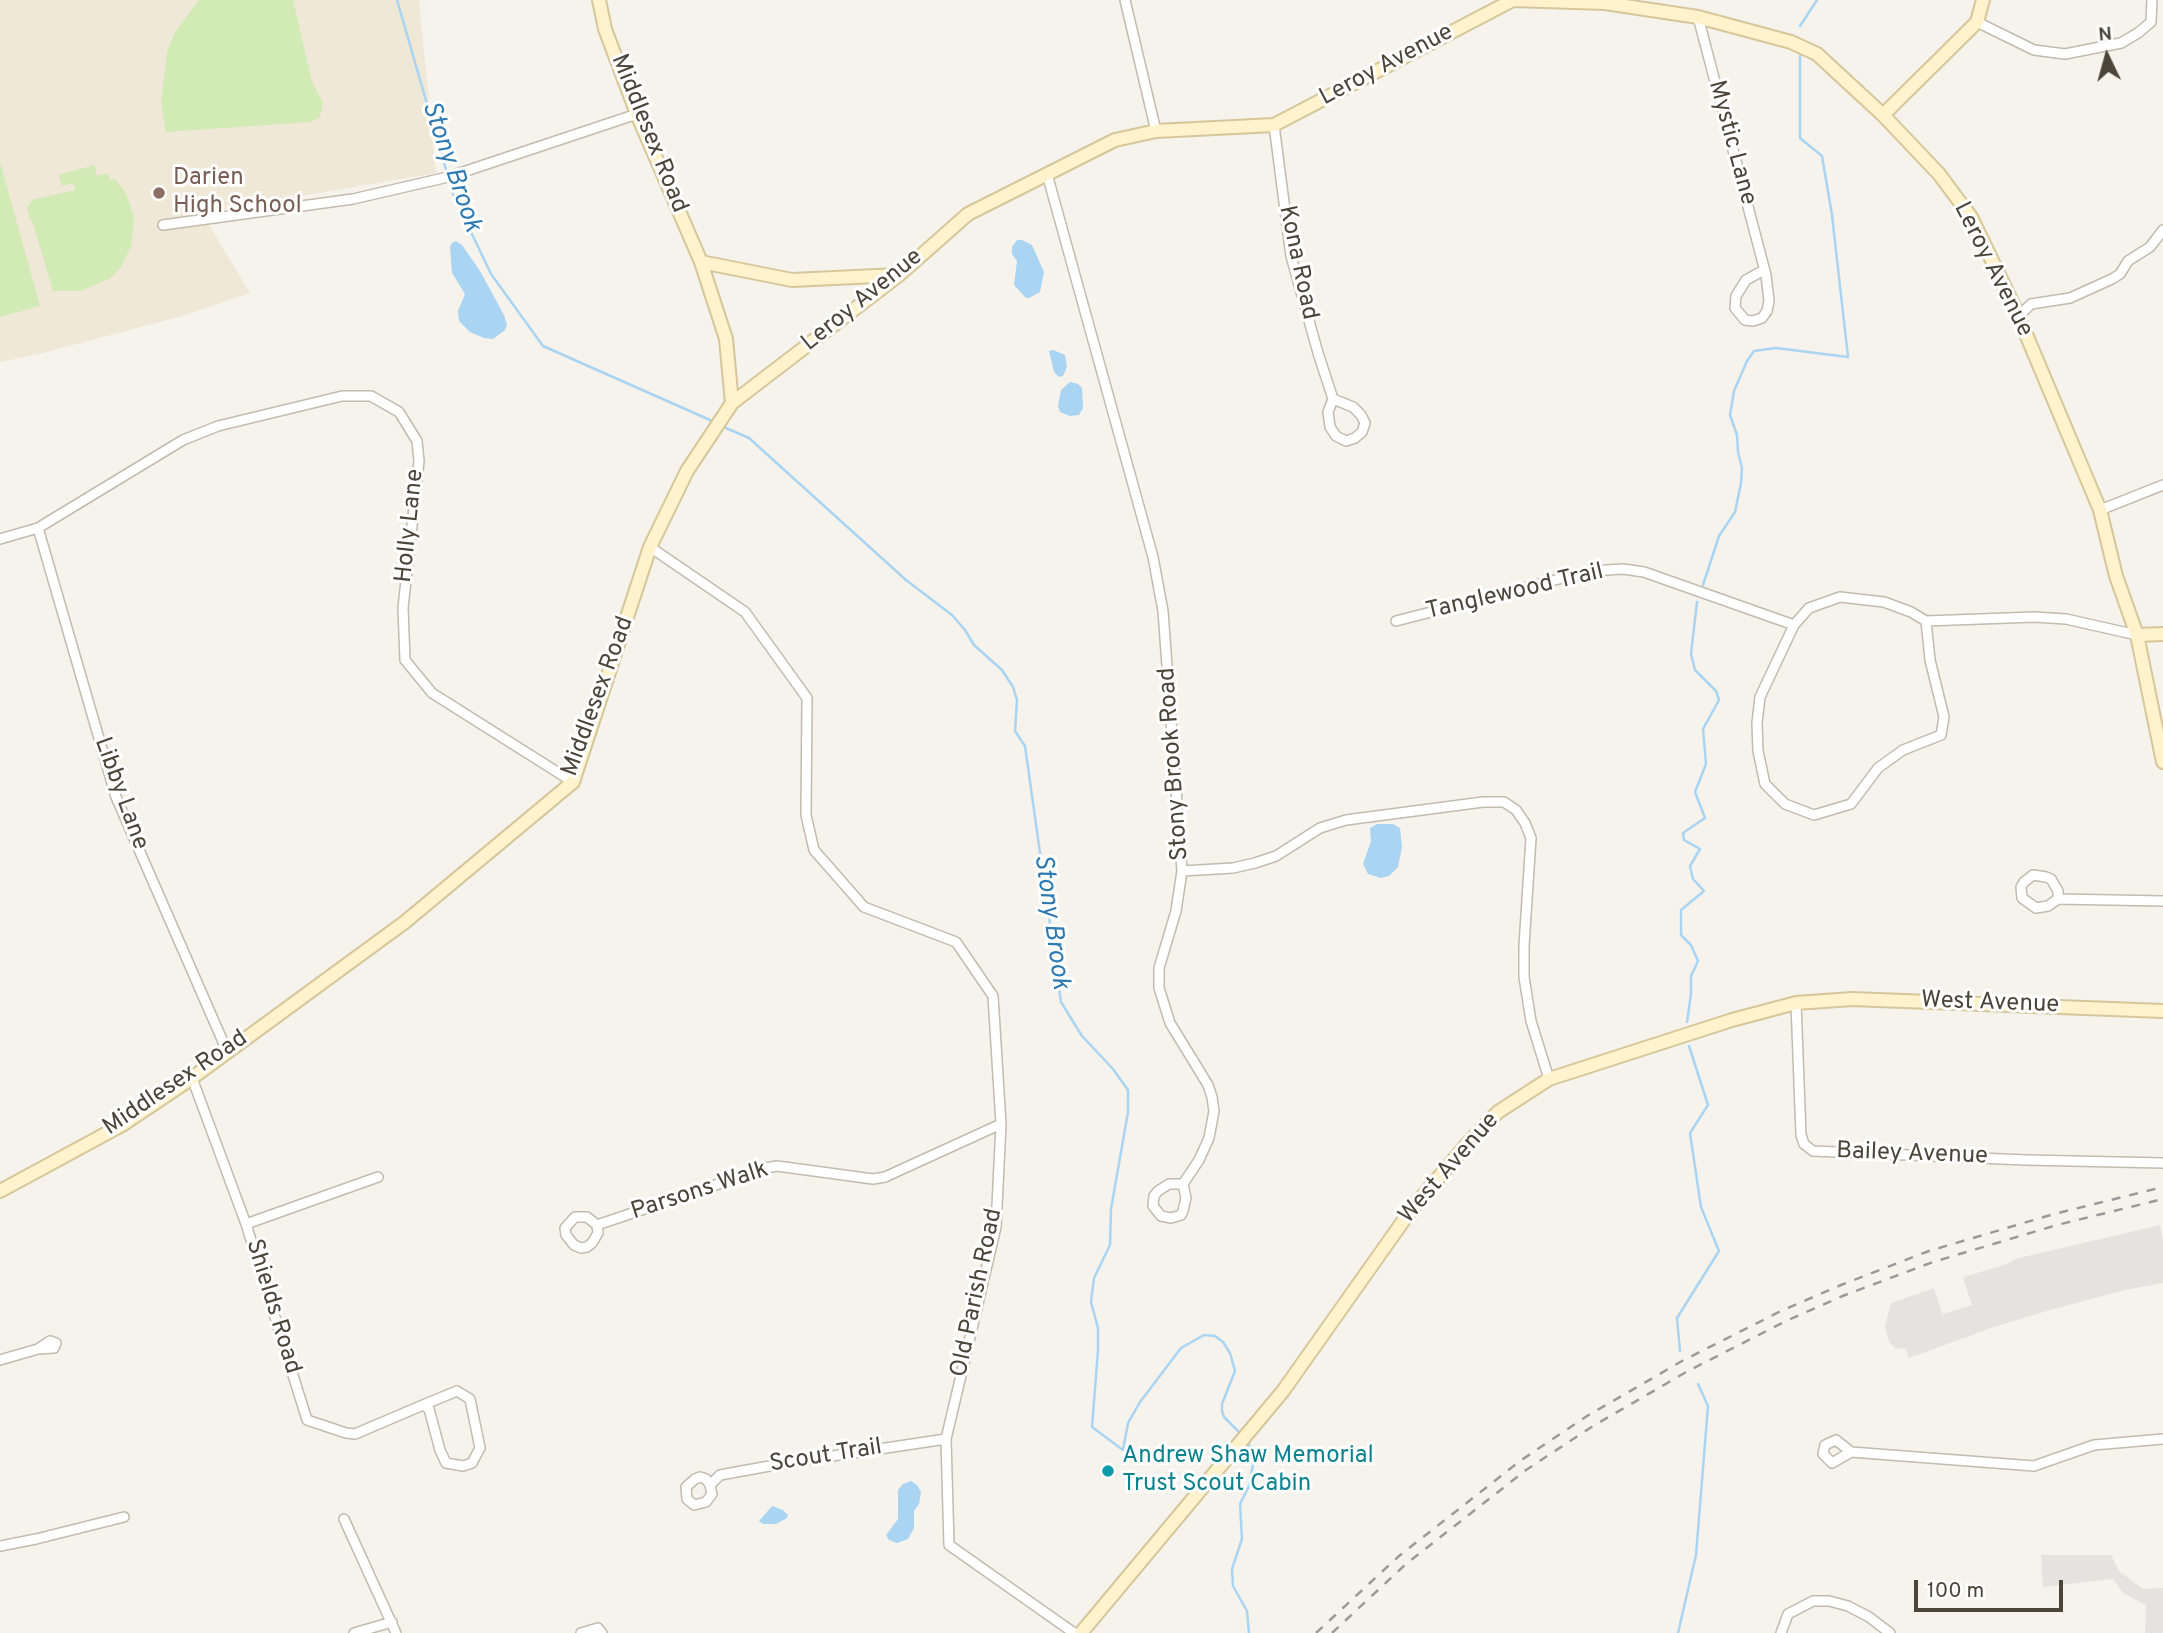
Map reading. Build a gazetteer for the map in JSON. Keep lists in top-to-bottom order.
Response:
{
  "streets": {
    "main road": ["Leroy Avenue", "Middlesex Road", "West Avenue"],
    "street": [
      "Mystic Lane",
      "Kona Road",
      "Holly Lane",
      "Tanglewood Trail",
      "Stony Brook Road",
      "Libby Lane",
      "Bailey Avenue",
      "Parsons Walk",
      "Old Parish Road",
      "Shields Road",
      "Scout Trail"
    ]
  },
  "crossings": [
    ["Leroy Avenue", "Middlesex Road"],
    ["Leroy Avenue", "Mystic Lane"],
    ["Leroy Avenue", "Kona Road"],
    ["Leroy Avenue", "Stony Brook Road"],
    ["Middlesex Road", "Holly Lane"],
    ["Middlesex Road", "Libby Lane"],
    ["Middlesex Road", "Old Parish Road"],
    ["Middlesex Road", "Shields Road"],
    ["Holly Lane", "Libby Lane"],
    ["Stony Brook Road", "West Avenue"],
    ["West Avenue", "Bailey Avenue"],
    ["Parsons Walk", "Old Parish Road"],
    ["Old Parish Road", "Scout Trail"]
  ],
  "water": ["Stony Brook"],
  "places": ["Darien High School", "Andrew Shaw Memorial Trust Scout Cabin"],
  "scale_bar": "100 m",
  "north": "top"
}
